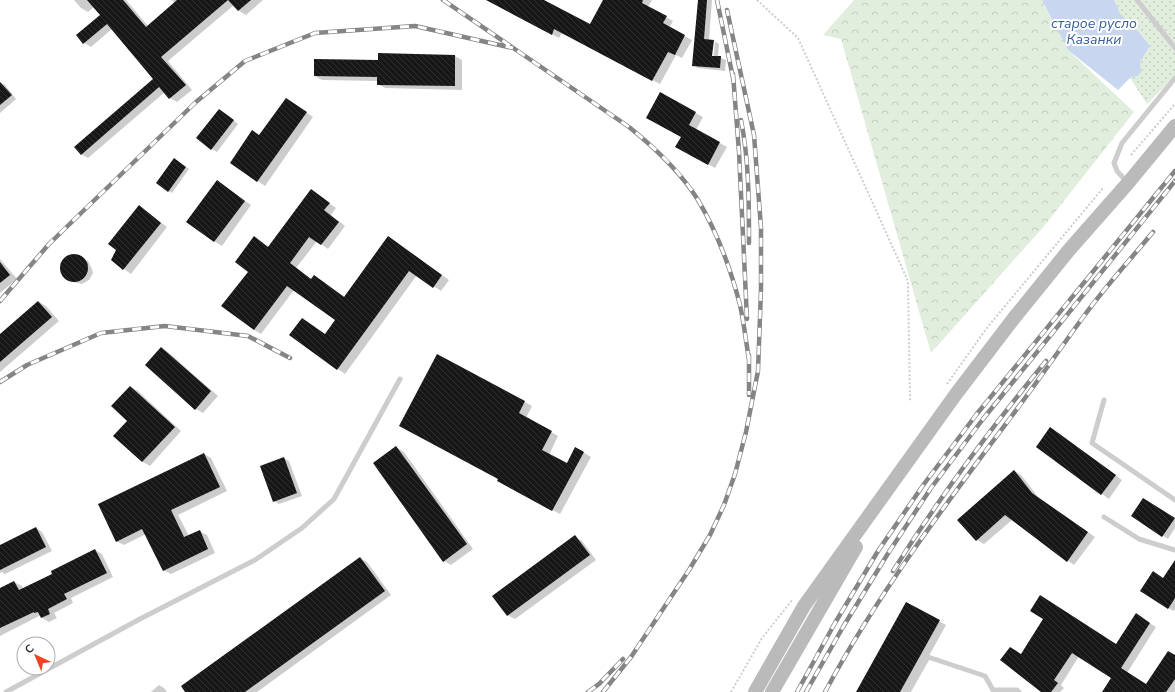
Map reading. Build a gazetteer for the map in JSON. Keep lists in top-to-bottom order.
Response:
{
  "water": ["старое русло Казанки"],
  "north": "top left"
}
